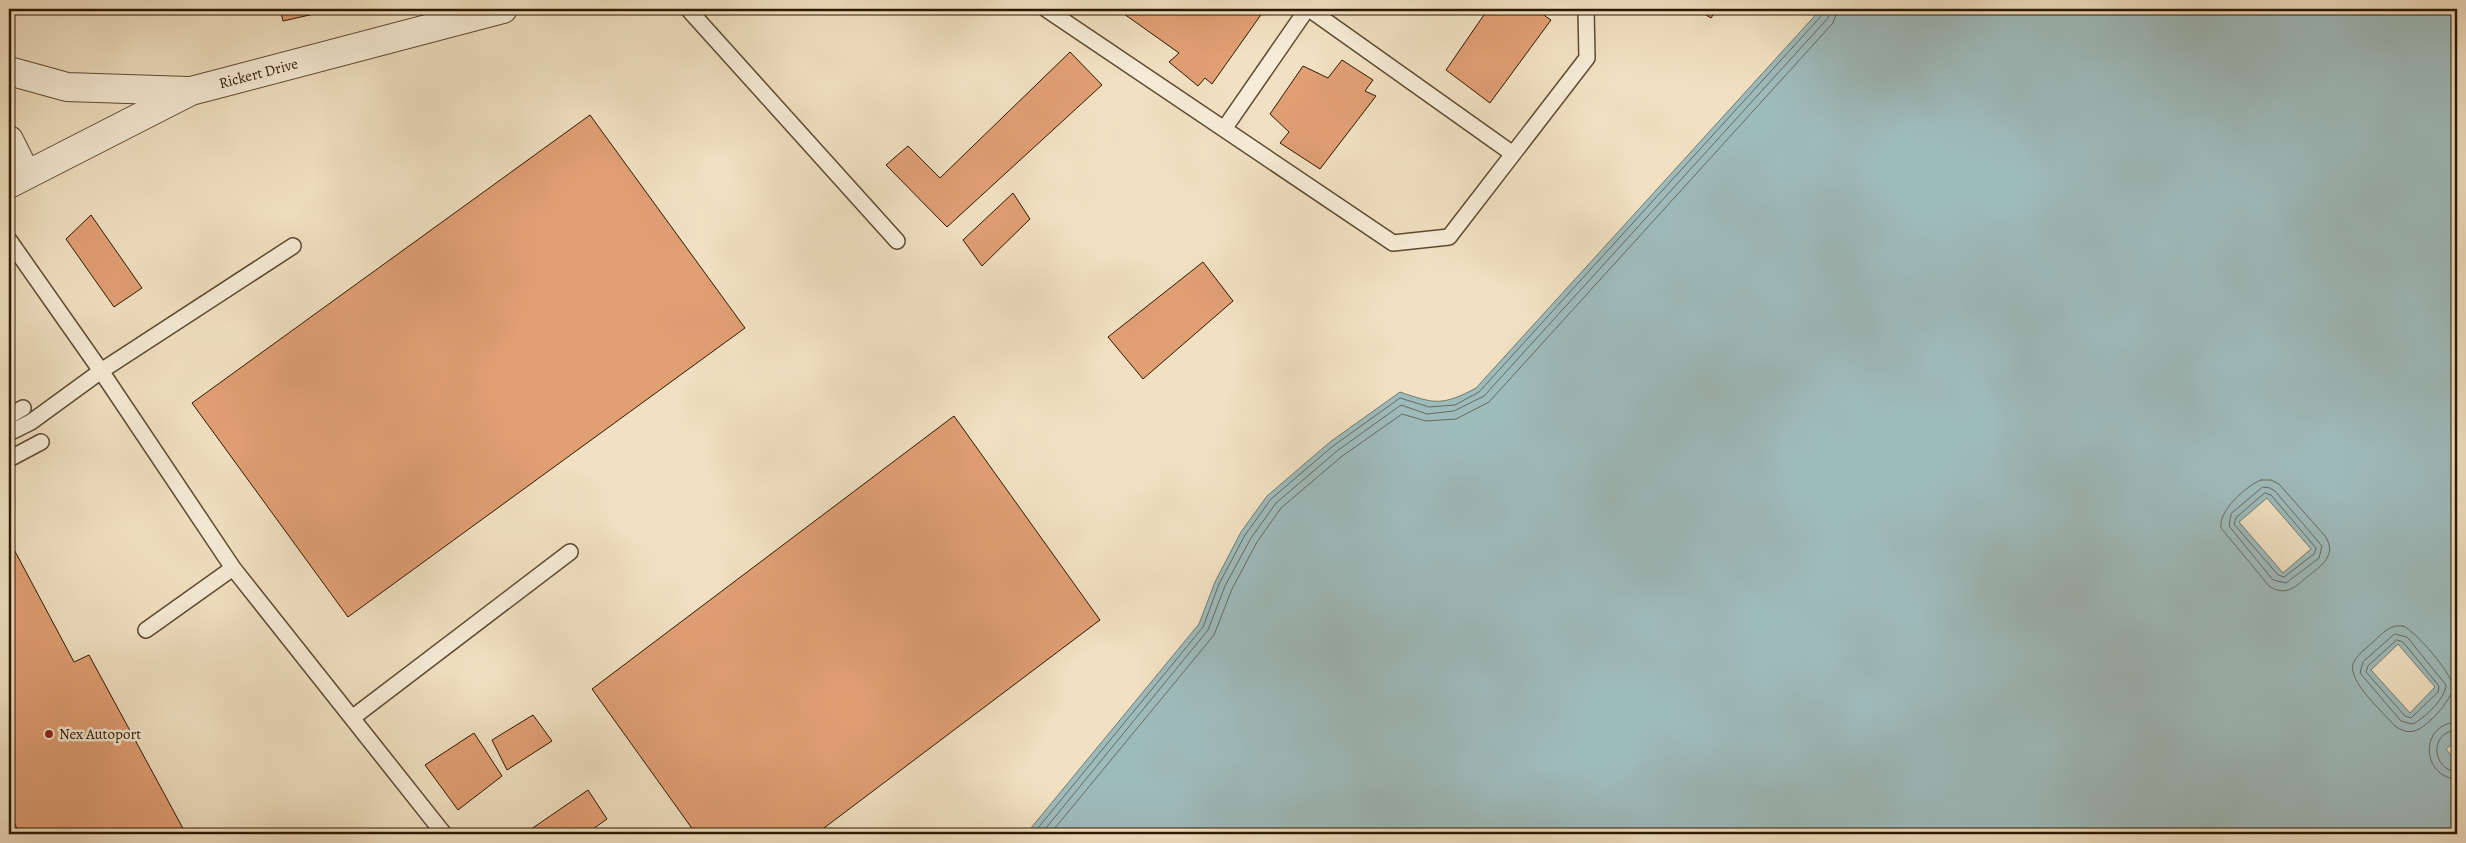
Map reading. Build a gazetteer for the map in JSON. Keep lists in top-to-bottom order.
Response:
{
  "streets": {
    "street": ["Rickert Drive"]
  },
  "places": ["Nex Autoport"]
}
